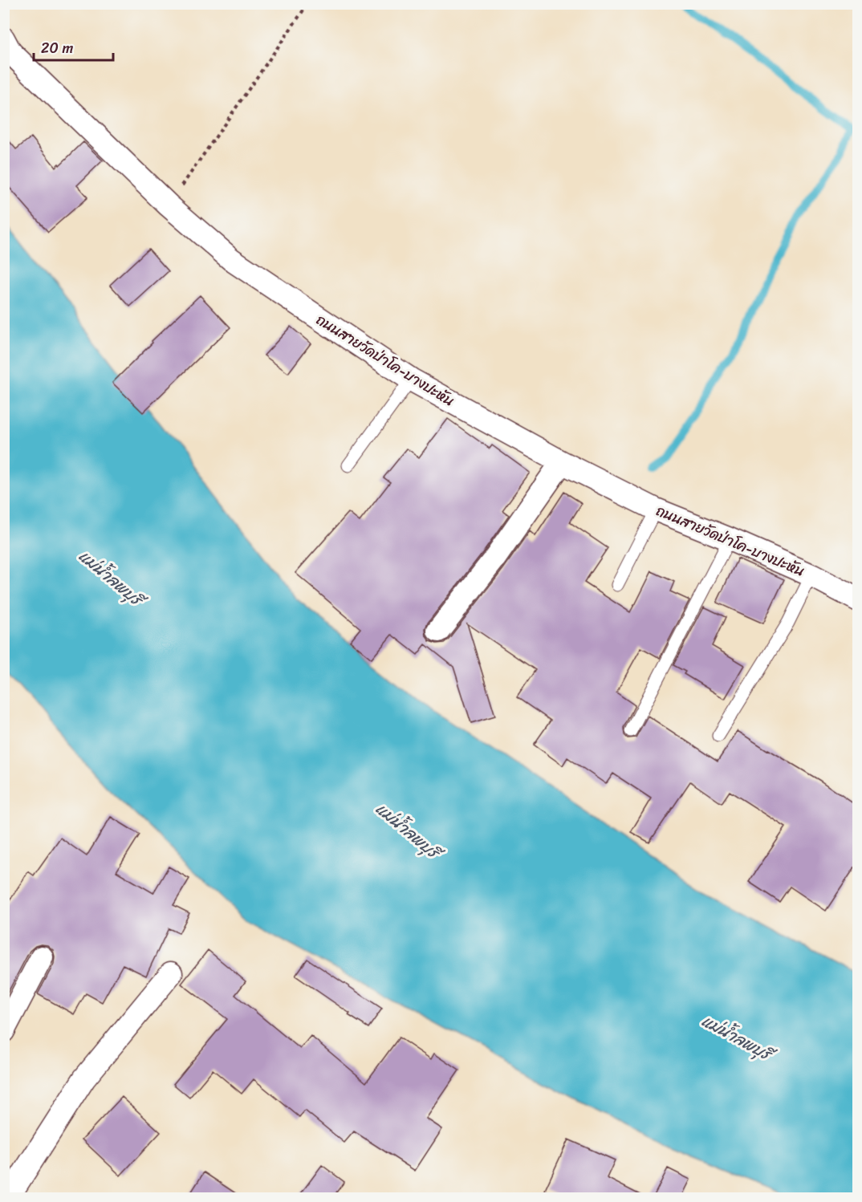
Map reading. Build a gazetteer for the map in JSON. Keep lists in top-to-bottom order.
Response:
{
  "streets": {
    "street": ["ถนนสายวัดป่าโค-บางปะหัน"]
  },
  "water": ["แม่น้ำลพบุรี"],
  "scale_bar": "20 m"
}
